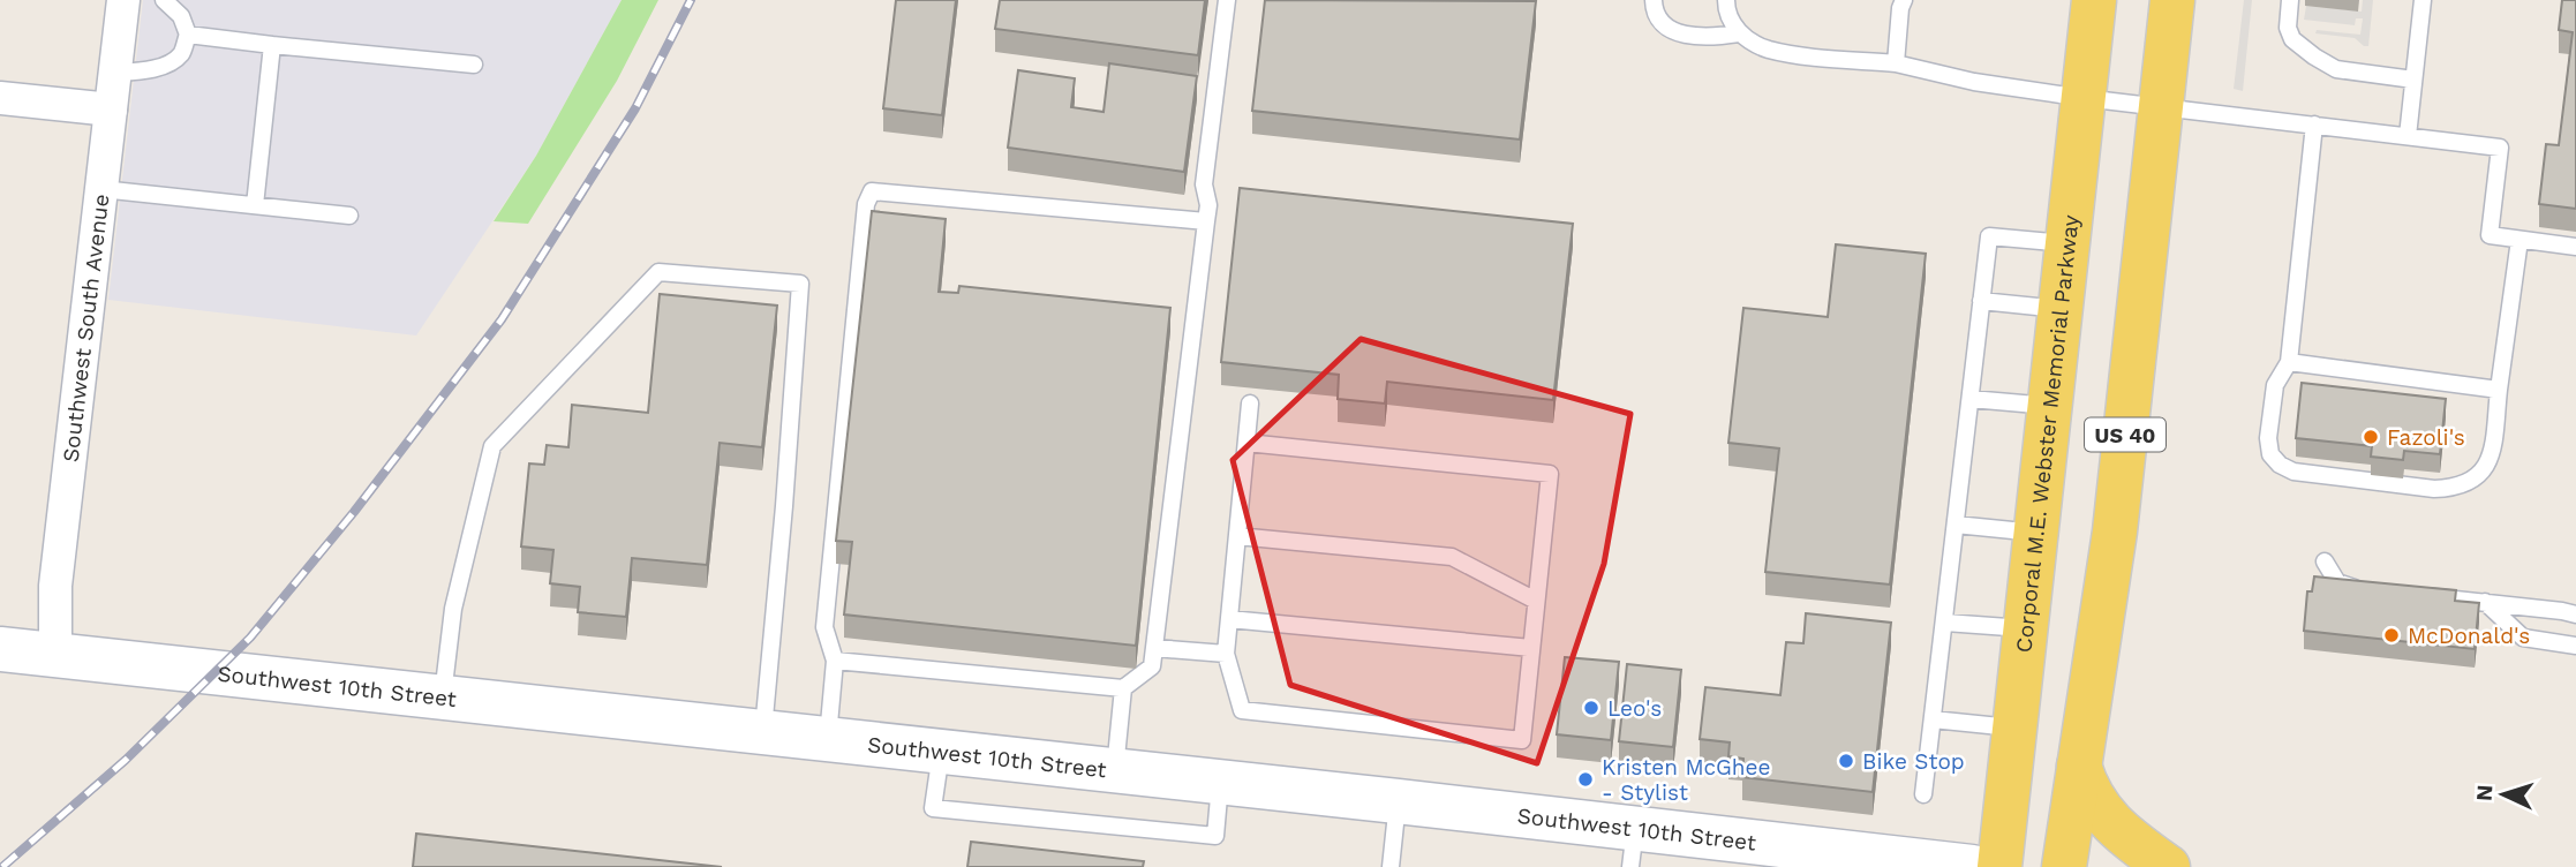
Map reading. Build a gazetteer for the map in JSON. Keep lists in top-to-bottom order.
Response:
{
  "streets": {
    "main road": ["Corporal M.E. Webster Memorial Parkway", "US 40"],
    "street": ["Southwest South Avenue", "Southwest 10th Street"]
  },
  "crossings": [
    ["Southwest South Avenue", "Southwest 10th Street"]
  ],
  "places": [
    "Fazoli's",
    "McDonald's",
    "Leo's",
    "Bike Stop",
    "Kristen McGhee - Stylist"
  ],
  "north": "left"
}
